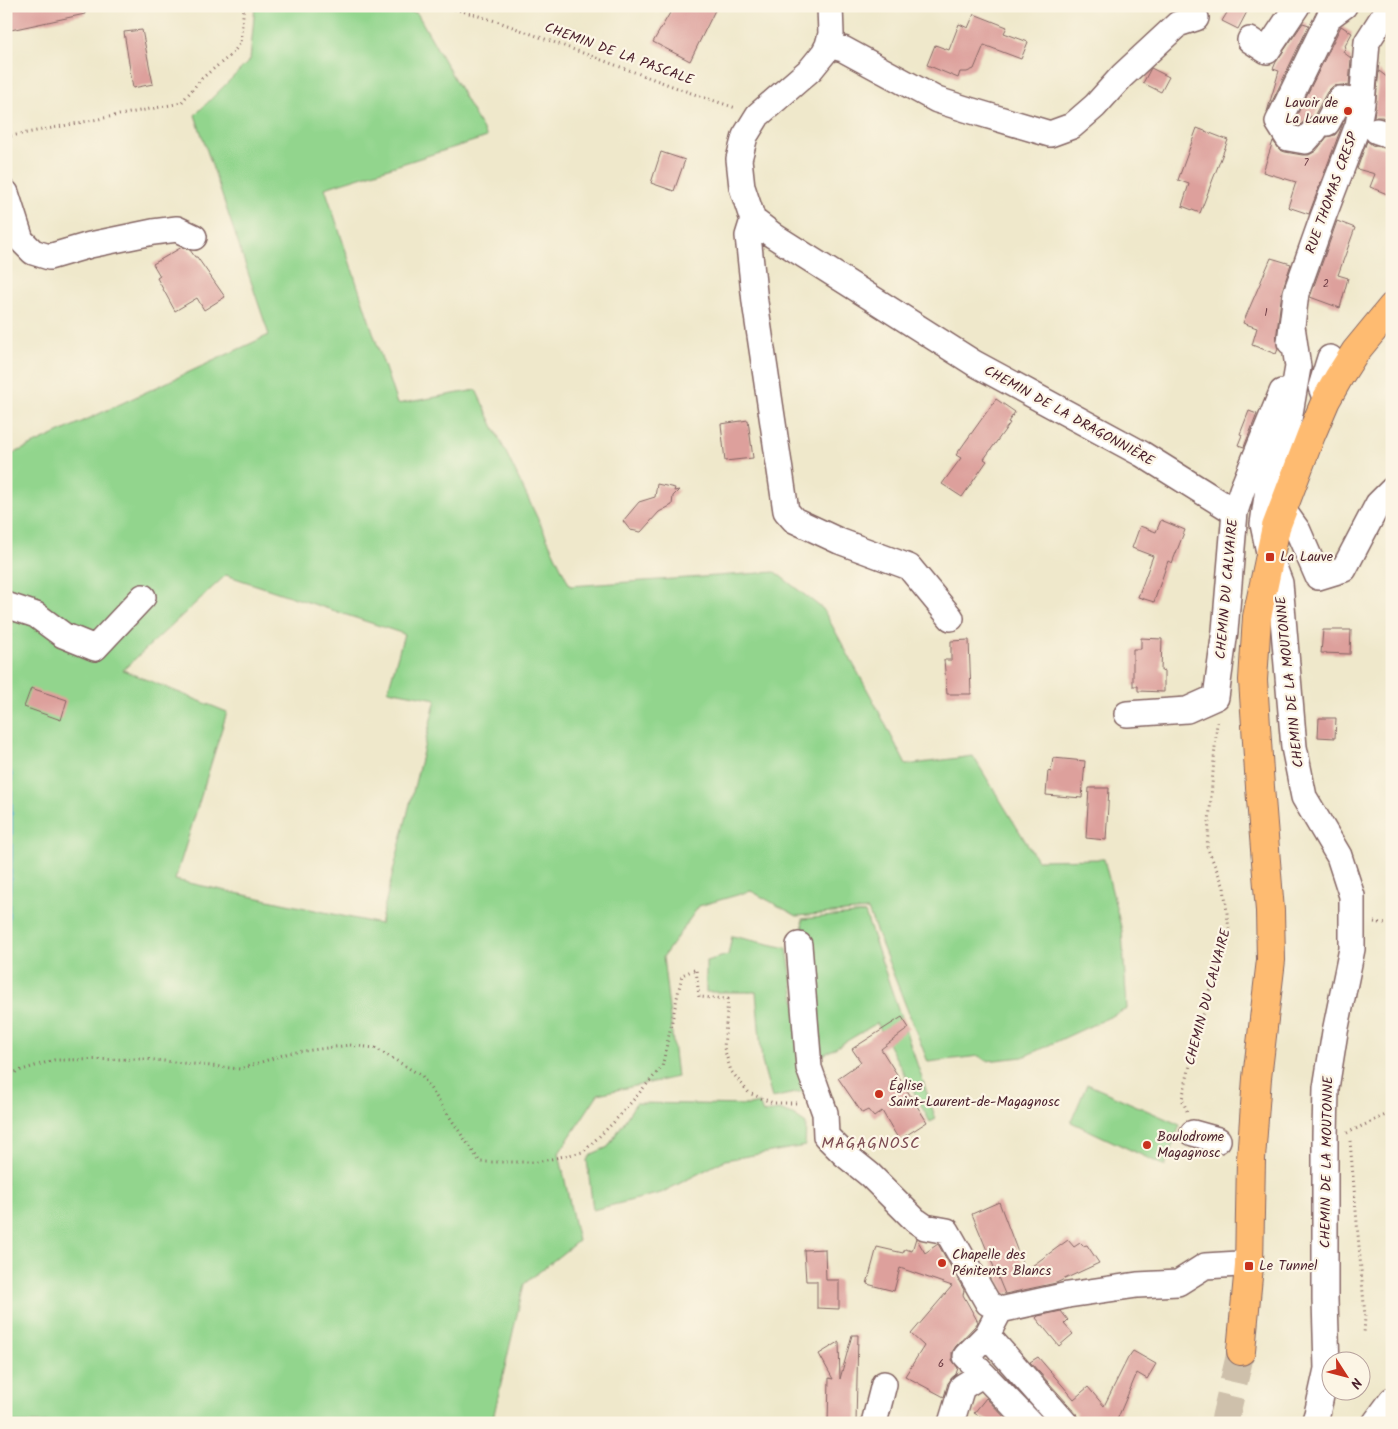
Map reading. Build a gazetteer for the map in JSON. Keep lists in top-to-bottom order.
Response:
{
  "streets": {
    "street": [
      "RUE THOMAS CRESP",
      "CHEMIN DE LA DRAGONNIÈRE",
      "CHEMIN DU CALVAIRE",
      "CHEMIN DE LA MOUTONNE"
    ],
    "path": ["CHEMIN DE LA PASCALE"]
  },
  "crossings": [
    ["CHEMIN DE LA DRAGONNIÈRE", "CHEMIN DU CALVAIRE"]
  ],
  "districts": ["MAGAGNOSC"],
  "places": {
    "other": [
      "Lavoir de La Lauve",
      "Église Saint-Laurent-de-Magagnosc",
      "Boulodrome Magagnosc",
      "Chapelle des Pénitents Blancs"
    ],
    "transit": ["La Lauve", "Le Tunnel"]
  },
  "house_numbers": [
    "7",
    "2",
    "1",
    "6"
  ],
  "north": "bottom right"
}
